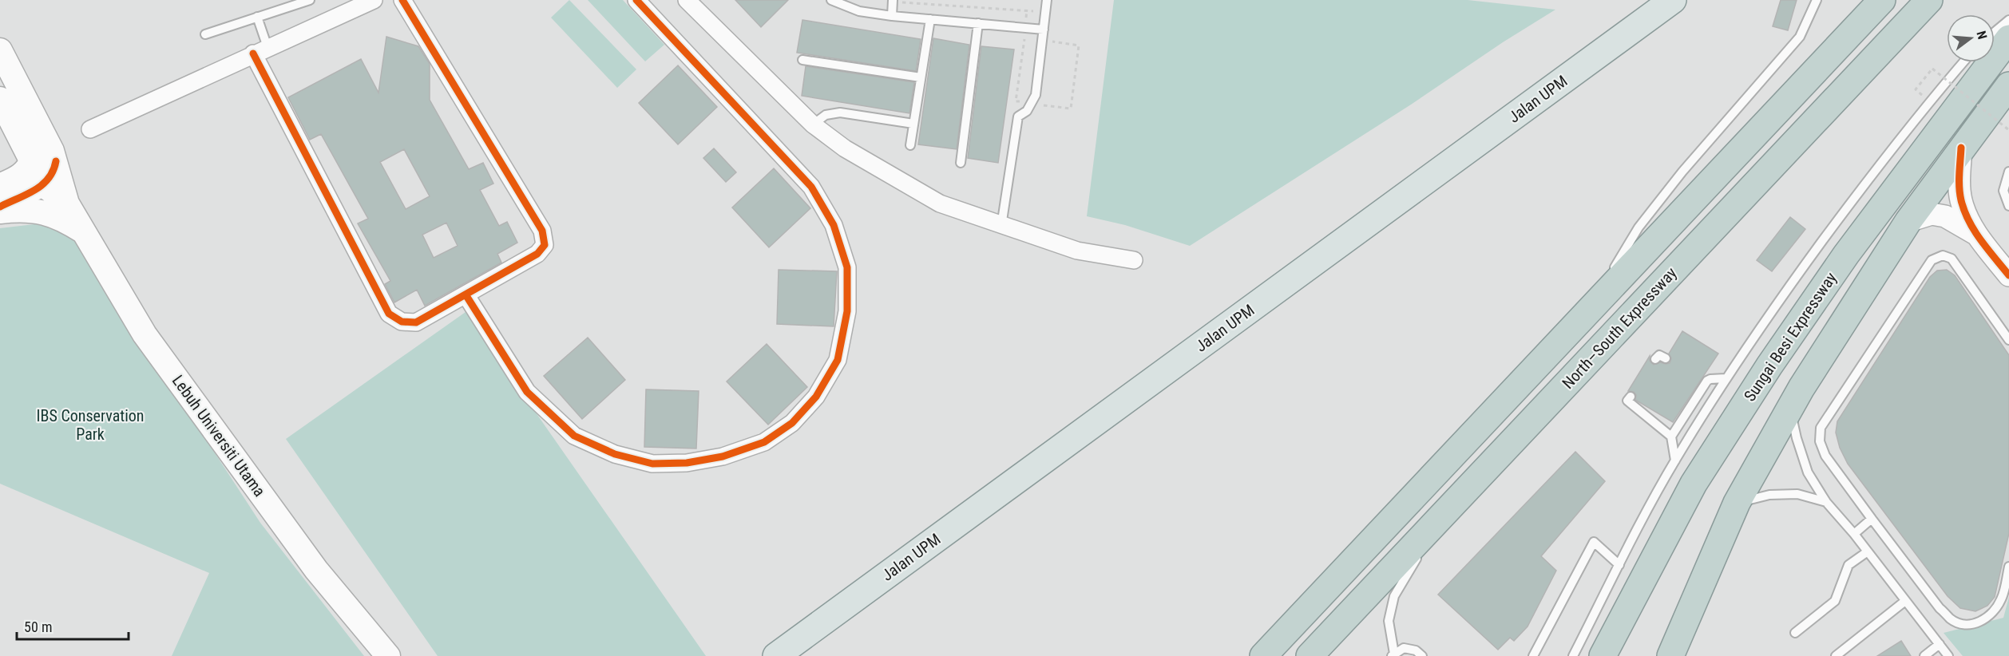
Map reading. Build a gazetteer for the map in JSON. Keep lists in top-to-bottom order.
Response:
{
  "streets": {
    "highway": ["North–South Expressway", "Sungai Besi Expressway"],
    "main road": ["Jalan UPM", "Lebuh Universiti Utama"]
  },
  "parks": ["IBS Conservation Park"],
  "scale_bar": "50 m",
  "north": "right"
}
